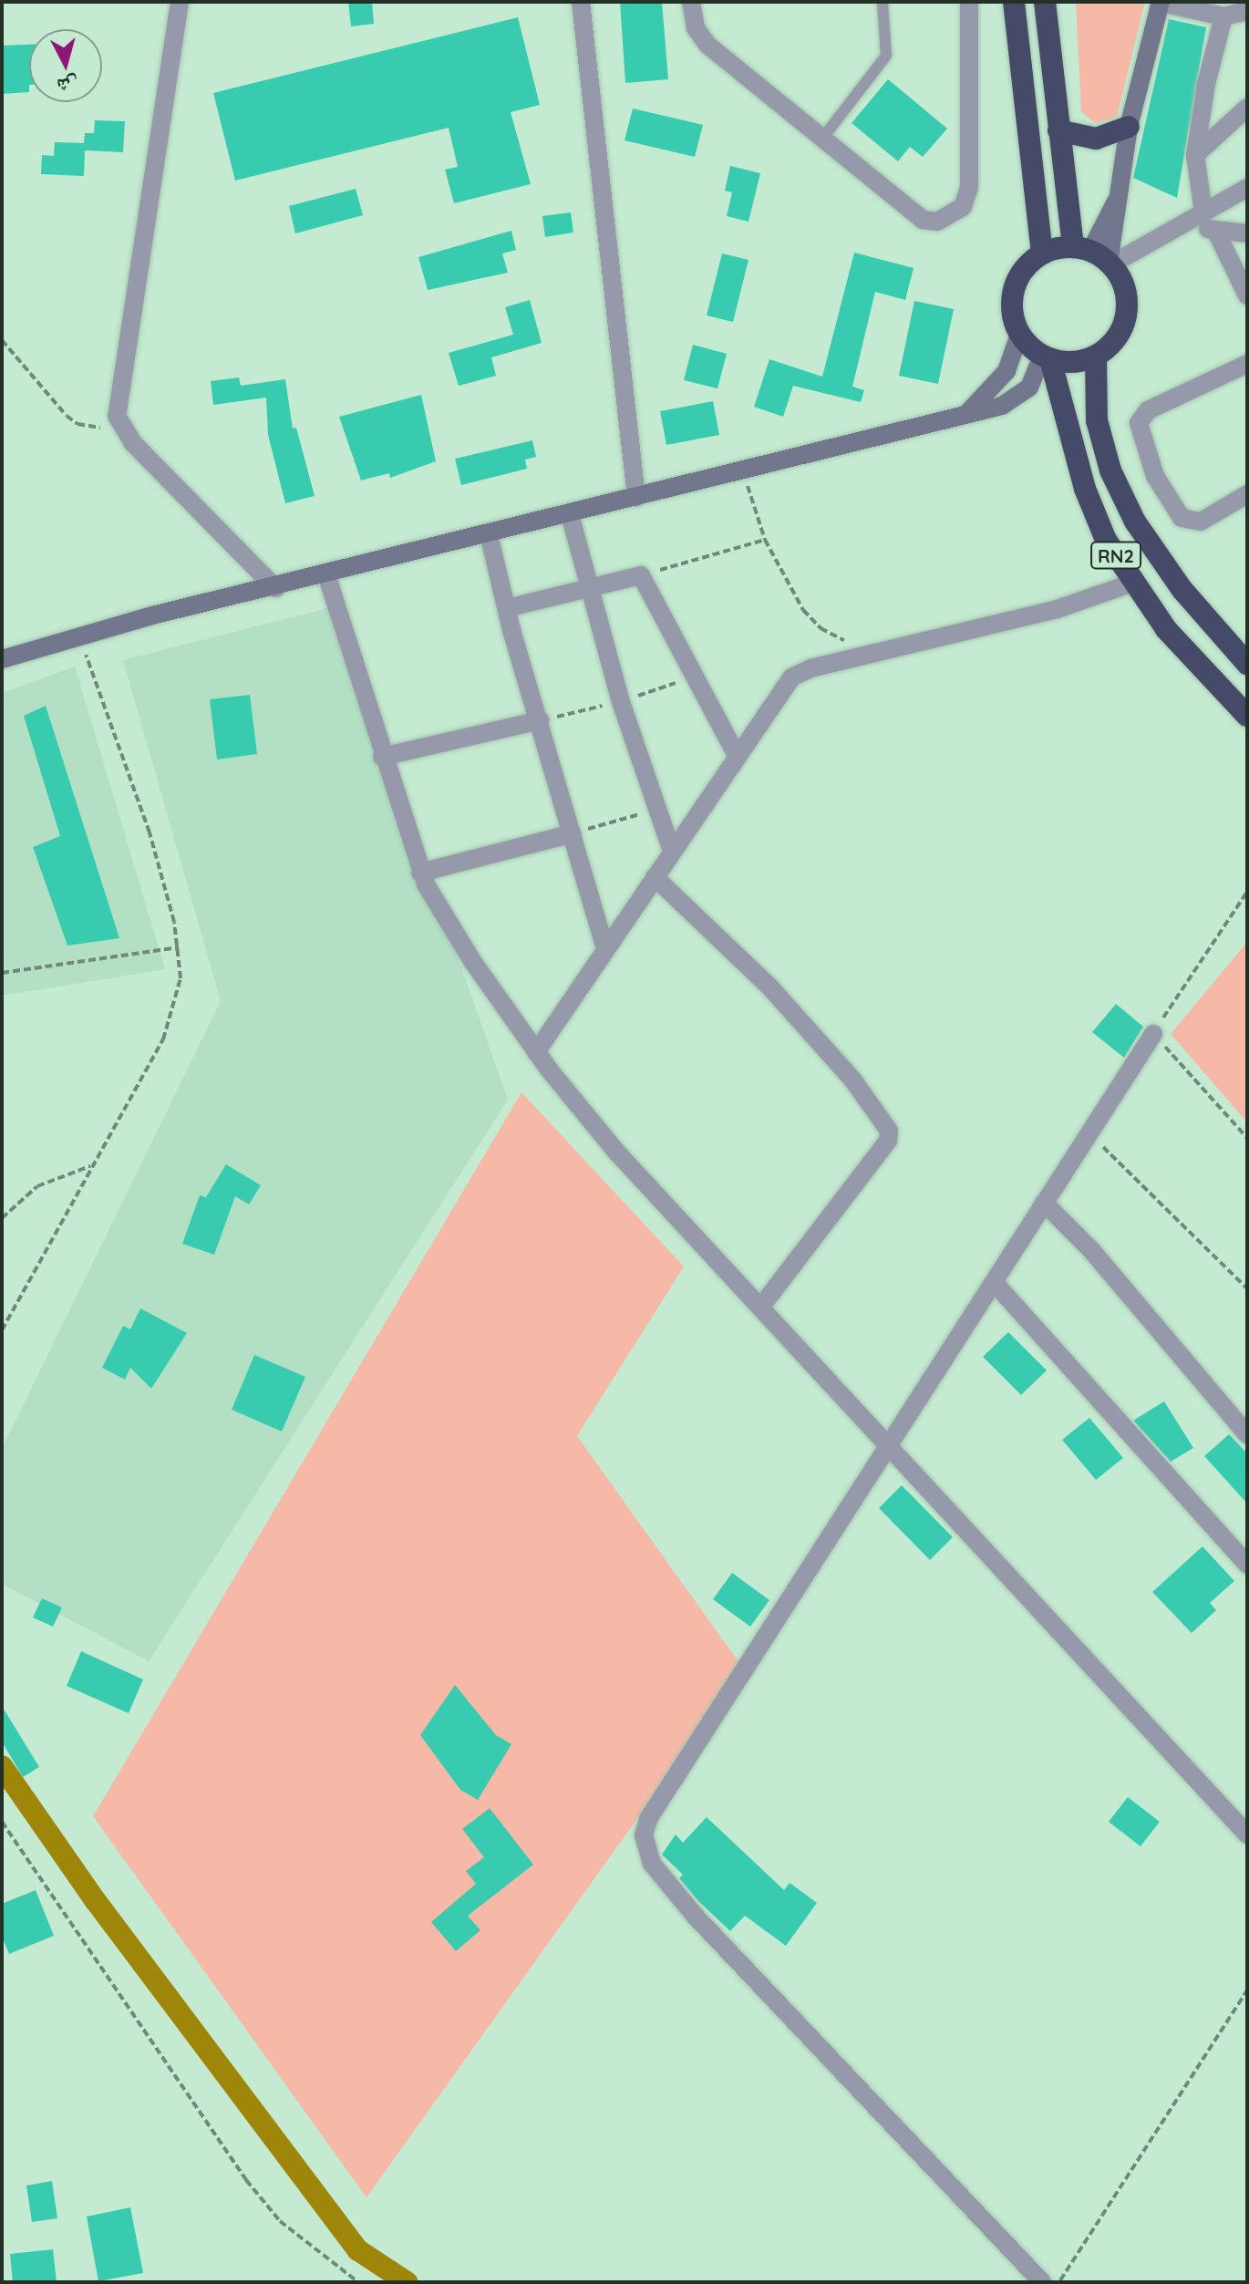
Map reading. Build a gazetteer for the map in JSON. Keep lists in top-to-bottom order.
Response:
{
  "streets": {
    "highway": ["RN2"]
  },
  "north": "bottom"
}
